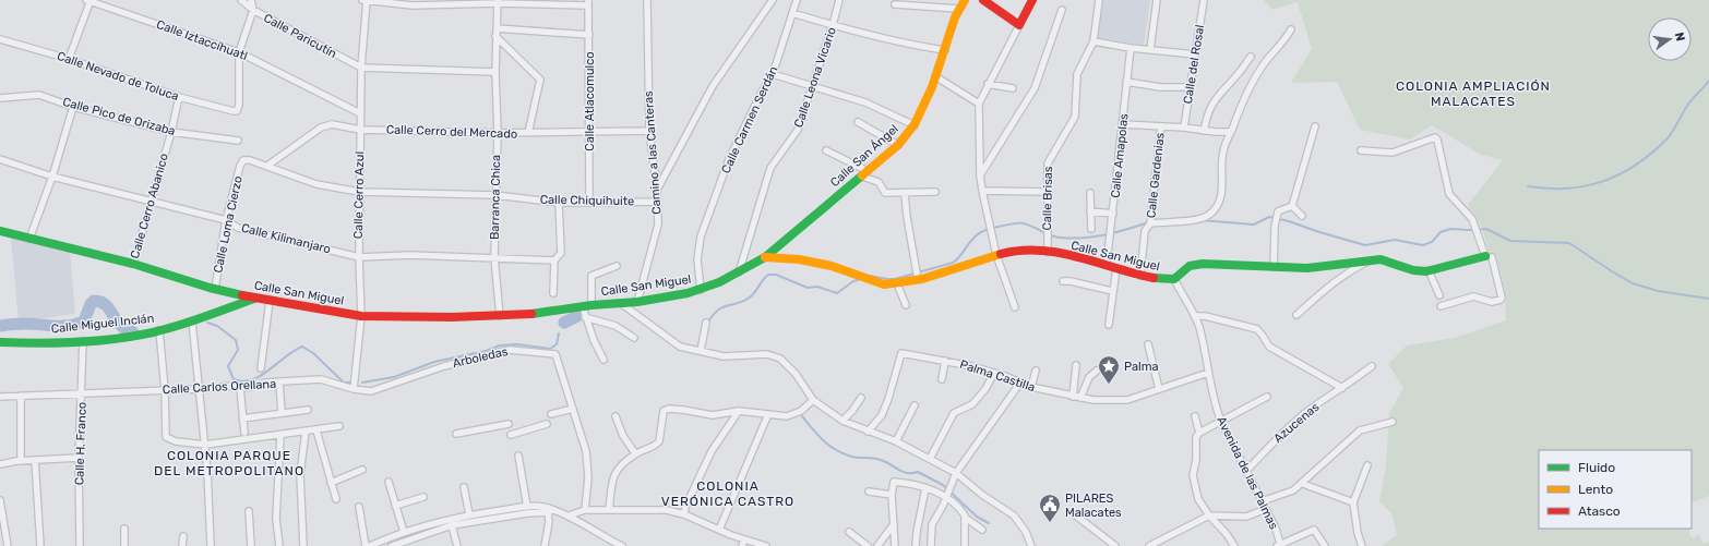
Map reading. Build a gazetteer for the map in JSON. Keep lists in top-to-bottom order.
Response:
{
  "streets": {
    "street": [
      "Calle Paricutín",
      "Calle Iztaccíhuatl",
      "Calle del Rosal",
      "Calle Nevado de Toluca",
      "Calle Leona Vicario",
      "Calle Atlacomulco",
      "Calle Pico de Orizaba",
      "Calle Carmen Serdán",
      "Calle Cerro del Mercado",
      "Camino a las Canteras",
      "Calle San Ángel",
      "Calle Amapolas",
      "Calle Gardenias",
      "Calle Cerro Azul",
      "Barranca Chica",
      "Calle Brisas",
      "Calle Chiquihuite",
      "Calle Cerro Abanico",
      "Calle Loma Cierzo",
      "Calle Kilimanjaro",
      "Calle San Miguel",
      "Calle Miguel Inclán",
      "Arboledas",
      "Palma Castilla",
      "Calle Carlos Orellana",
      "Azucenas",
      "Calle H. Franco",
      "Avenida de las Palmas"
    ]
  },
  "crossings": [
    ["Calle Paricutín", "Calle Cerro Azul"],
    ["Calle Iztaccíhuatl", "Calle Nevado de Toluca"],
    ["Calle Iztaccíhuatl", "Calle Cerro Azul"],
    ["Calle Nevado de Toluca", "Calle Cerro Abanico"],
    ["Calle Leona Vicario", "Calle San Miguel"],
    ["Calle Atlacomulco", "Calle Cerro del Mercado"],
    ["Calle Atlacomulco", "Calle Chiquihuite"],
    ["Calle Pico de Orizaba", "Calle Cerro Abanico"],
    ["Calle Carmen Serdán", "Calle San Miguel"],
    ["Calle Cerro del Mercado", "Camino a las Canteras"],
    ["Calle Cerro del Mercado", "Calle Cerro Azul"],
    ["Calle Cerro del Mercado", "Barranca Chica"],
    ["Calle Cerro del Mercado", "Calle Loma Cierzo"],
    ["Camino a las Canteras", "Calle Chiquihuite"],
    ["Camino a las Canteras", "Calle San Miguel"],
    ["Calle San Ángel", "Calle San Miguel"],
    ["Calle Amapolas", "Calle San Miguel"],
    ["Calle Gardenias", "Calle San Miguel"],
    ["Calle Cerro Azul", "Calle Chiquihuite"],
    ["Calle Cerro Azul", "Calle Kilimanjaro"],
    ["Calle Cerro Azul", "Calle San Miguel"],
    ["Calle Cerro Azul", "Calle Carlos Orellana"],
    ["Barranca Chica", "Calle Chiquihuite"],
    ["Barranca Chica", "Calle Kilimanjaro"],
    ["Barranca Chica", "Calle San Miguel"],
    ["Calle Brisas", "Calle San Miguel"],
    ["Calle Cerro Abanico", "Calle Kilimanjaro"],
    ["Calle Cerro Abanico", "Calle San Miguel"],
    ["Calle Loma Cierzo", "Calle Kilimanjaro"],
    ["Calle Loma Cierzo", "Calle San Miguel"],
    ["Calle San Miguel", "Calle Miguel Inclán"],
    ["Calle San Miguel", "Avenida de las Palmas"],
    ["Calle Miguel Inclán", "Calle H. Franco"],
    ["Arboledas", "Calle Carlos Orellana"],
    ["Palma Castilla", "Avenida de las Palmas"],
    ["Calle Carlos Orellana", "Calle H. Franco"],
    ["Azucenas", "Avenida de las Palmas"]
  ],
  "districts": ["COLONIA AMPLIACIÓN MALACATES", "COLONIA PARQUE DEL METROPOLITANO", "COLONIA VERÓNICA CASTRO"],
  "places": {
    "place": ["Palma"],
    "public building": ["PILARES Malacates"]
  },
  "legend": ["Fluido", "Lento", "Atasco"],
  "north": "right"
}
